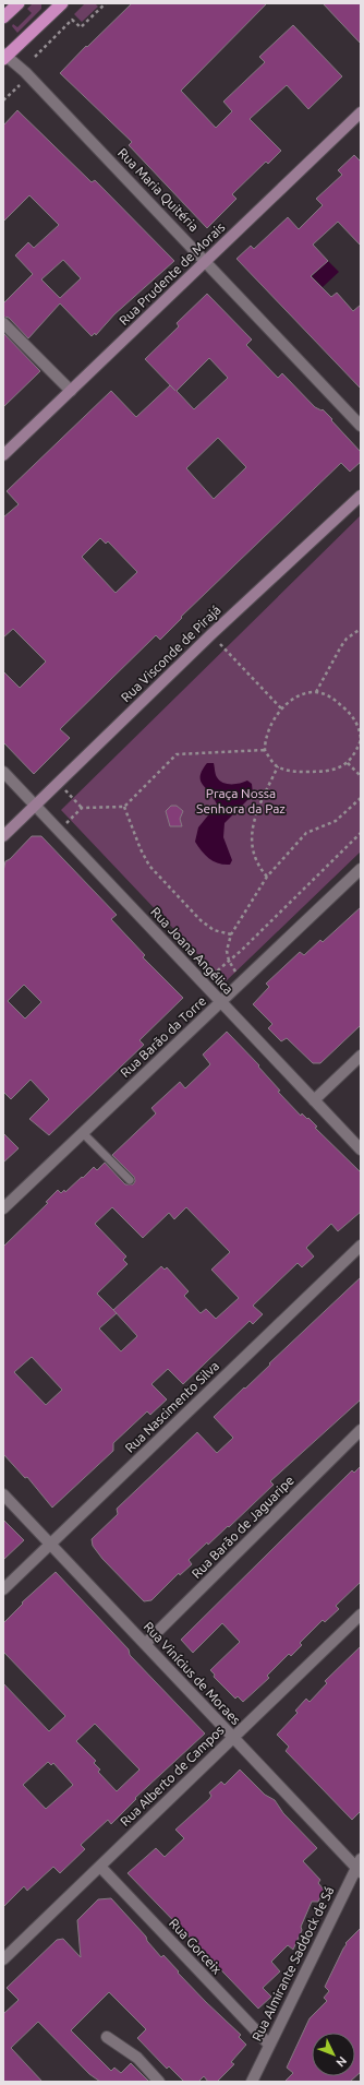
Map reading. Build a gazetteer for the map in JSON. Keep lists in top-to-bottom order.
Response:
{
  "streets": {
    "main road": ["Rua Prudente de Morais", "Rua Visconde de Pirajá"],
    "street": [
      "Rua Maria Quitéria",
      "Rua Joana Angélica",
      "Rua Barão da Torre",
      "Rua Nascimento Silva",
      "Rua Barão de Jaguaripe",
      "Rua Vinícius de Moraes",
      "Rua Alberto de Campos",
      "Rua Gorceix",
      "Rua Almirante Saddock de Sá"
    ]
  },
  "crossings": [
    ["Rua Maria Quitéria", "Rua Prudente de Morais"],
    ["Rua Visconde de Pirajá", "Rua Joana Angélica"],
    ["Rua Joana Angélica", "Rua Barão da Torre"],
    ["Rua Nascimento Silva", "Rua Vinícius de Moraes"],
    ["Rua Barão de Jaguaripe", "Rua Vinícius de Moraes"],
    ["Rua Vinícius de Moraes", "Rua Alberto de Campos"],
    ["Rua Vinícius de Moraes", "Rua Almirante Saddock de Sá"],
    ["Rua Alberto de Campos", "Rua Gorceix"],
    ["Rua Gorceix", "Rua Almirante Saddock de Sá"]
  ],
  "parks": ["Praça Nossa Senhora da Paz"],
  "north": "bottom right"
}
